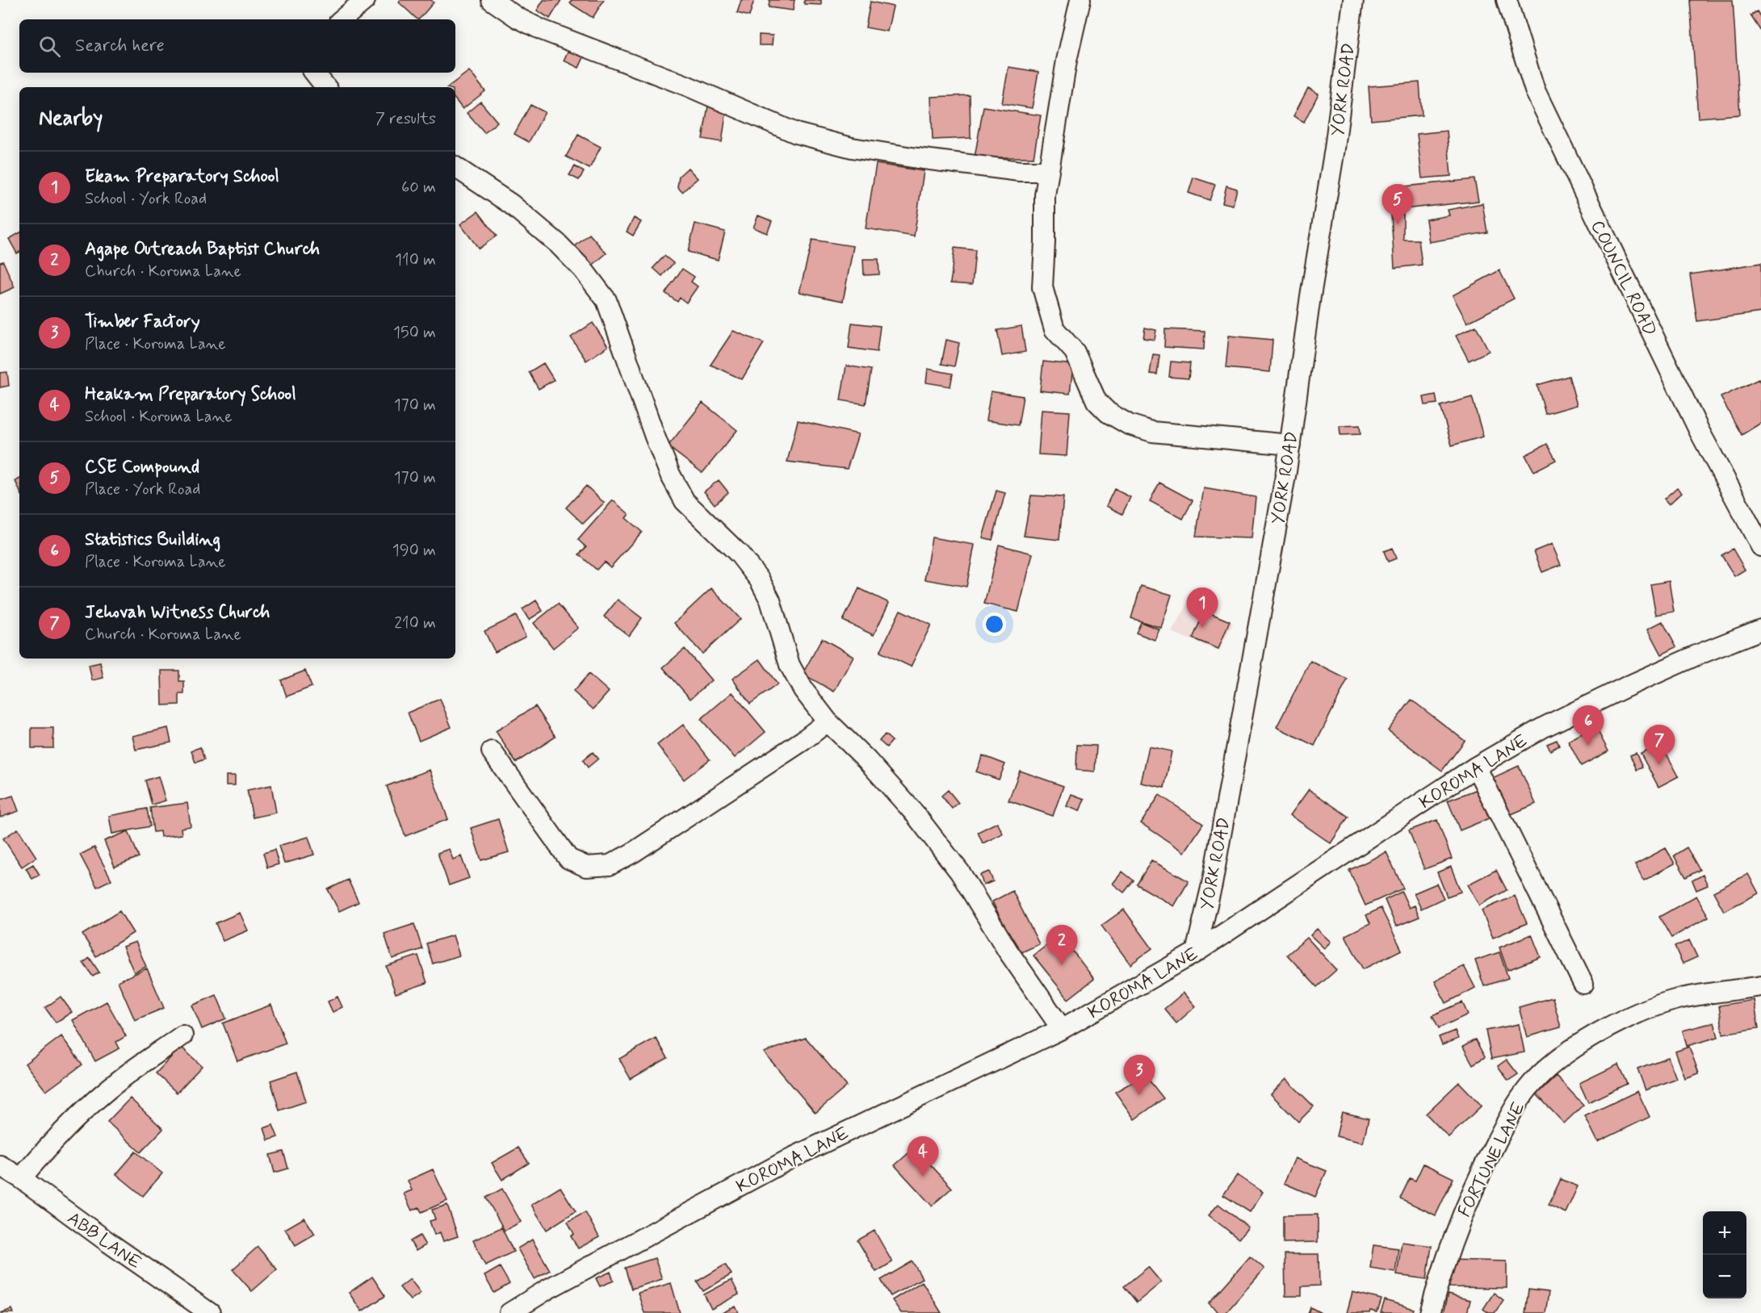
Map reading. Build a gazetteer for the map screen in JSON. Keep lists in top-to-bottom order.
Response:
{
  "streets": {
    "street": [
      "YORK ROAD",
      "COUNCIL ROAD",
      "KOROMA LANE",
      "FORTUNE LANE",
      "ABB LANE"
    ]
  },
  "crossings": [
    ["YORK ROAD", "KOROMA LANE"]
  ],
  "page": {
    "search": "Search here",
    "heading": ["Nearby", "7 results"],
    "list": [
      {
        "mark": "1",
        "name": "Ekam Preparatory School",
        "note": "School · York Road",
        "value": "60 m"
      },
      {
        "mark": "2",
        "name": "Agape Outreach Baptist Church",
        "note": "Church · Koroma Lane",
        "value": "110 m"
      },
      {
        "mark": "3",
        "name": "Timber Factory",
        "note": "Place · Koroma Lane",
        "value": "150 m"
      },
      {
        "mark": "4",
        "name": "Heakam Preparatory School",
        "note": "School · Koroma Lane",
        "value": "170 m"
      },
      {
        "mark": "5",
        "name": "CSE Compound",
        "note": "Place · York Road",
        "value": "170 m"
      },
      {
        "mark": "6",
        "name": "Statistics Building",
        "note": "Place · Koroma Lane",
        "value": "190 m"
      },
      {
        "mark": "7",
        "name": "Jehovah Witness Church",
        "note": "Church · Koroma Lane",
        "value": "210 m"
      }
    ],
    "pins": [
      "5",
      "1",
      "6",
      "7",
      "2",
      "3",
      "4"
    ],
    "map_buttons": ["+", "−"]
  }
}
